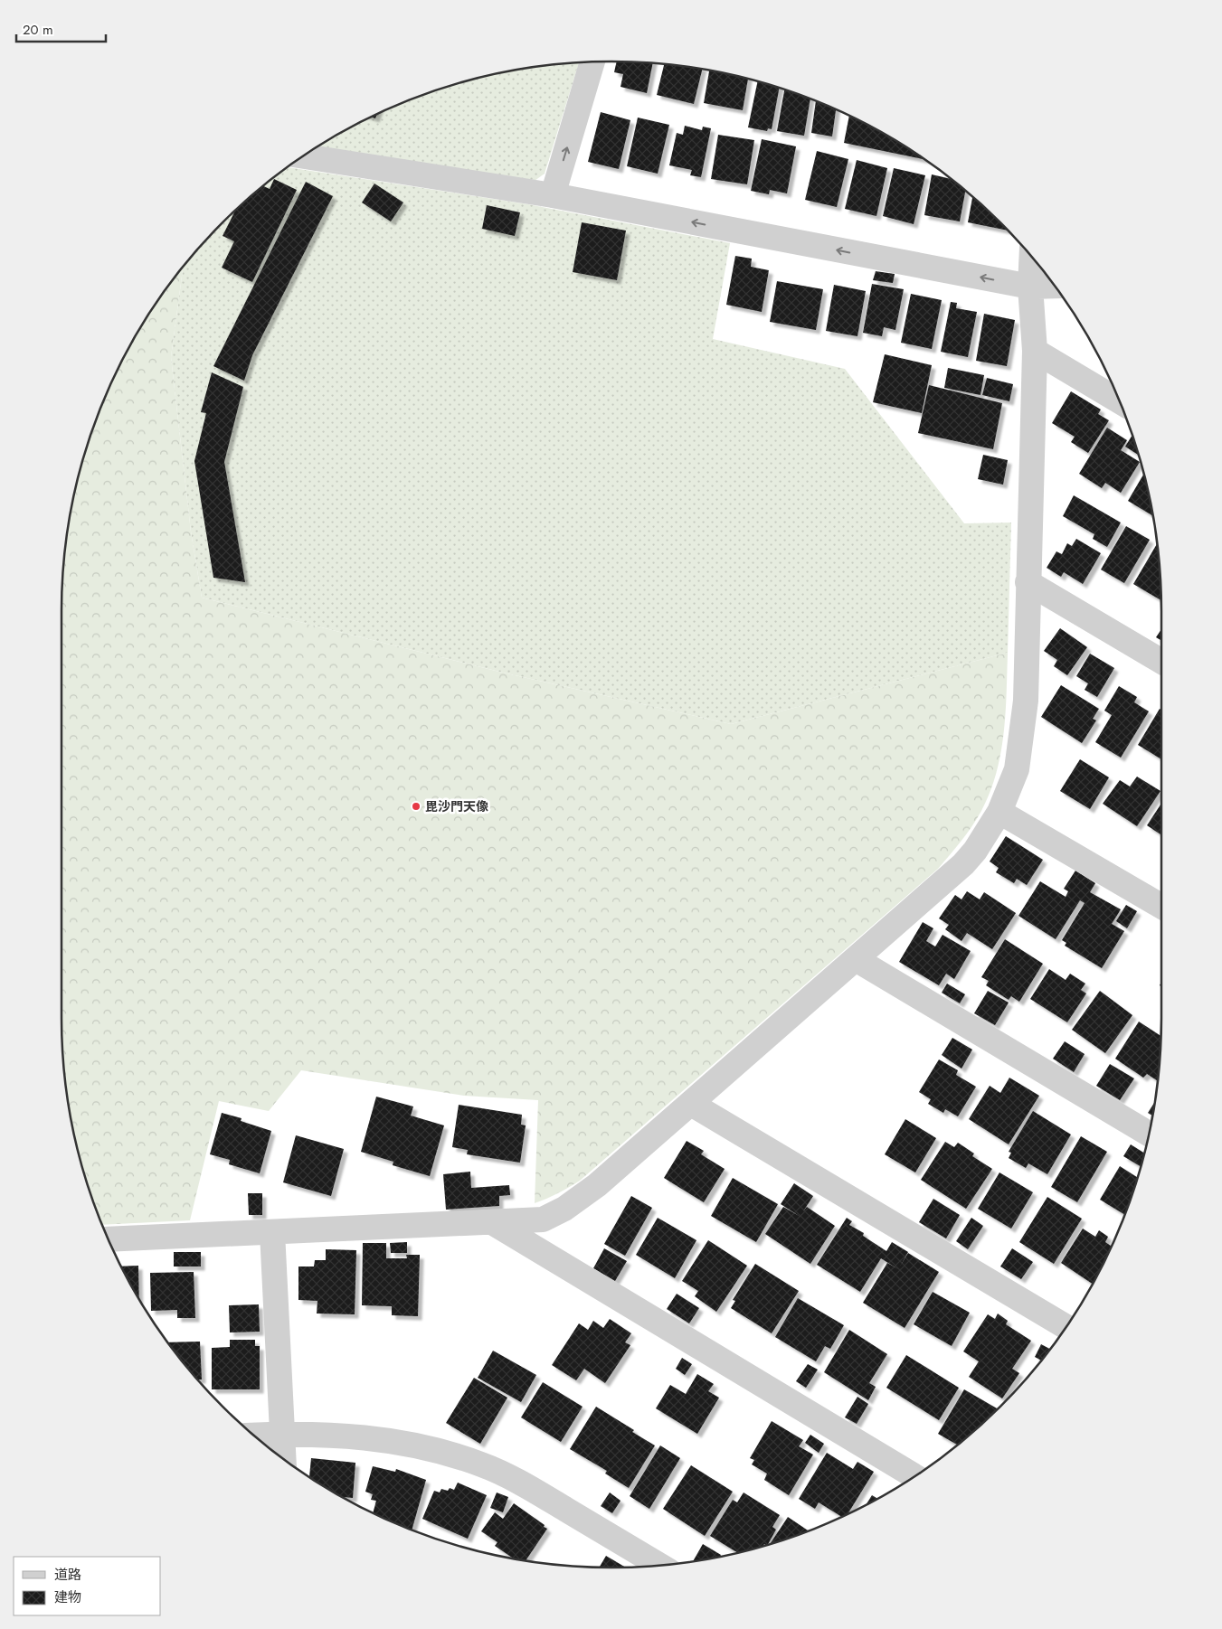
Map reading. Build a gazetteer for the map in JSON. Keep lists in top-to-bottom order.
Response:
{
  "places": ["毘沙門天像"],
  "legend": ["道路", "建物"],
  "scale_bar": "20 m"
}
